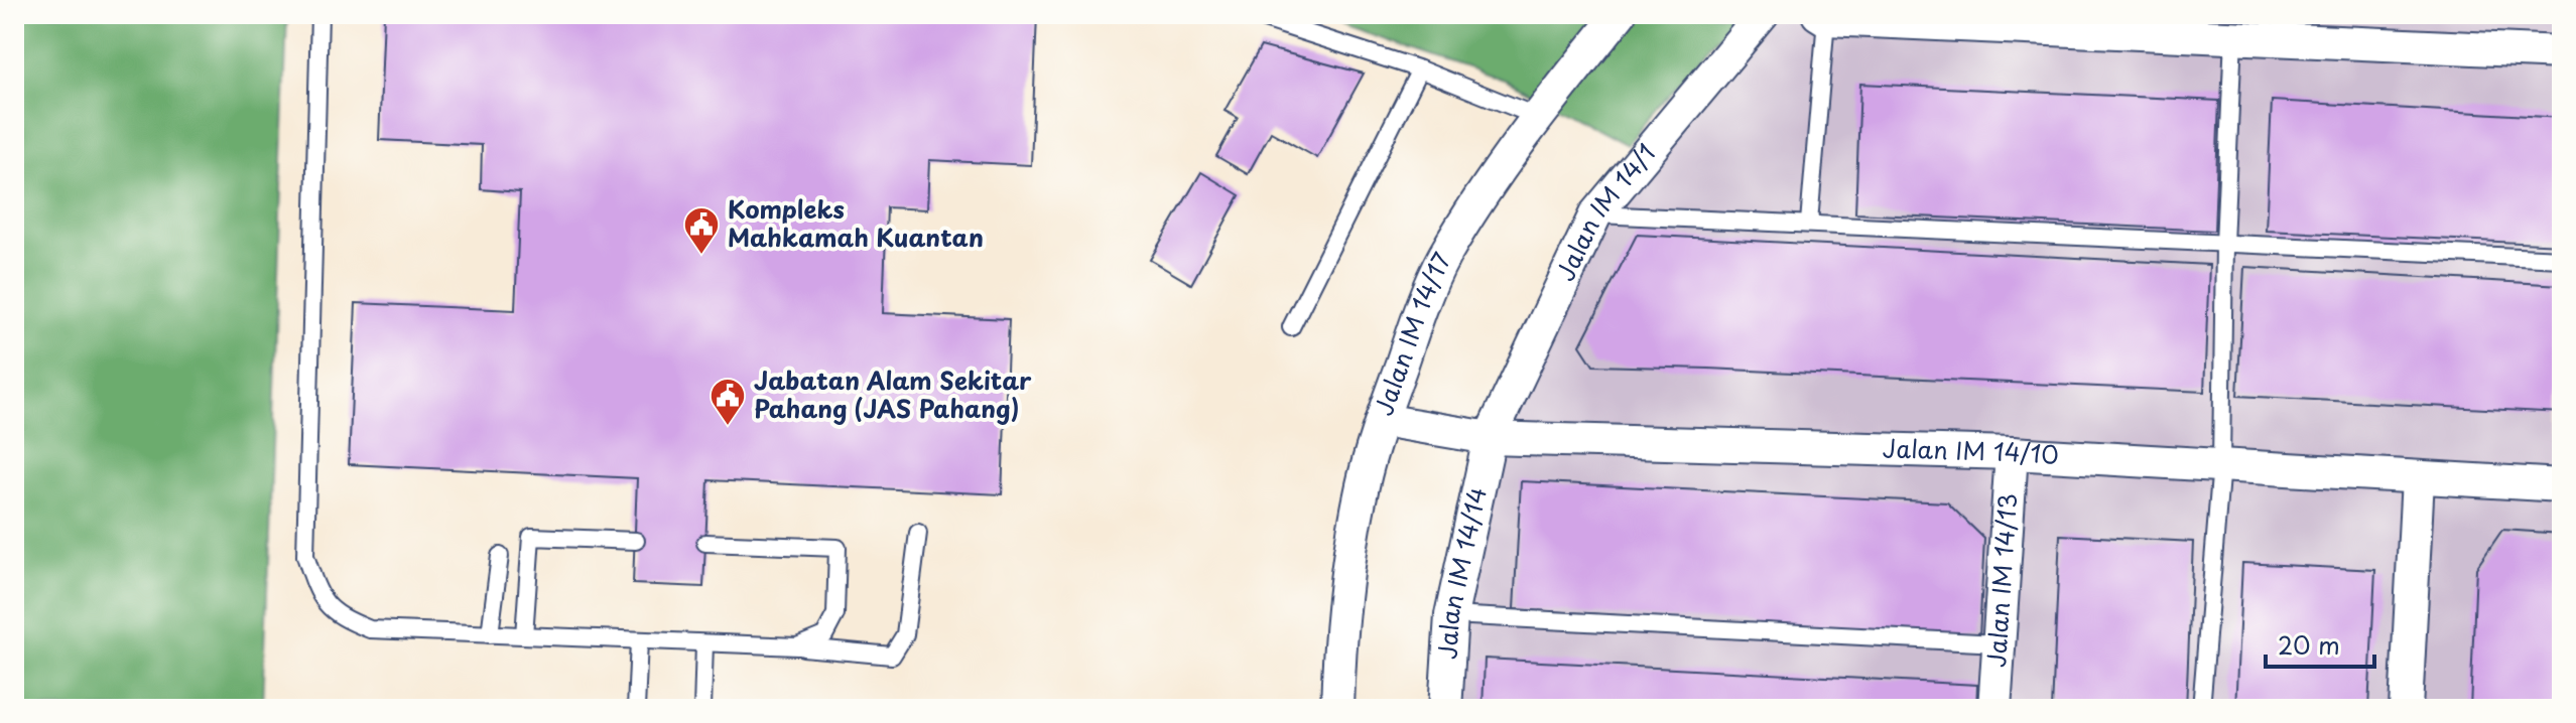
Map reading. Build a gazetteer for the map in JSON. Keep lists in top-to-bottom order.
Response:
{
  "streets": {
    "street": [
      "Jalan IM 14/1",
      "Jalan IM 14/17",
      "Jalan IM 14/10",
      "Jalan IM 14/14",
      "Jalan IM 14/13"
    ]
  },
  "crossings": [
    ["Jalan IM 14/1", "Jalan IM 14/10"],
    ["Jalan IM 14/1", "Jalan IM 14/14"],
    ["Jalan IM 14/17", "Jalan IM 14/10"],
    ["Jalan IM 14/10", "Jalan IM 14/14"],
    ["Jalan IM 14/10", "Jalan IM 14/13"]
  ],
  "places": {
    "public building": ["Kompleks Mahkamah Kuantan", "Jabatan Alam Sekitar Pahang (JAS Pahang)"]
  },
  "scale_bar": "20 m"
}
